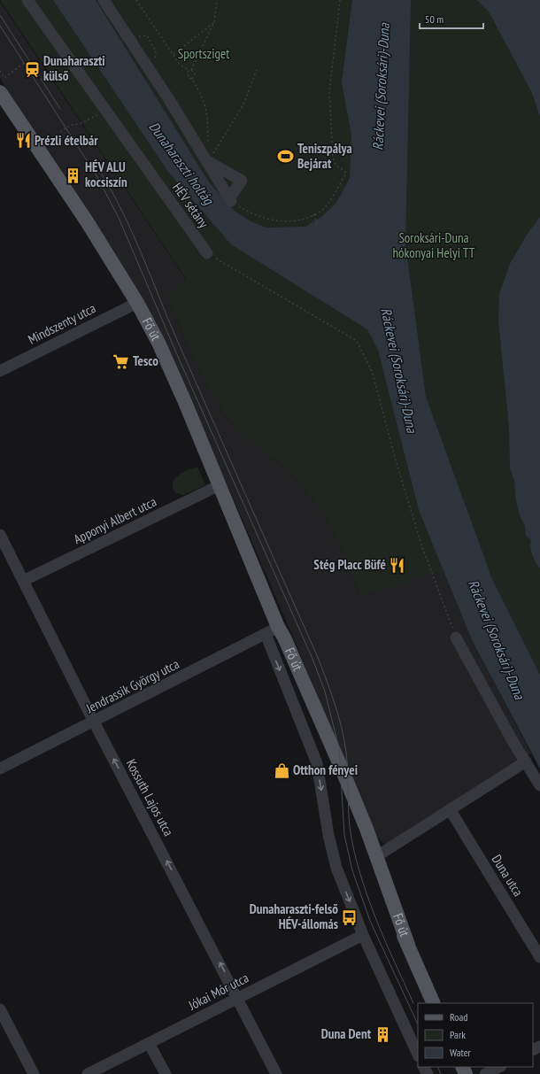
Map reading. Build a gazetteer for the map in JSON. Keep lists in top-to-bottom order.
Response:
{
  "streets": {
    "main road": ["Fő út"],
    "street": [
      "HÉV sétány",
      "Mindszenty utca",
      "Apponyi Albert utca",
      "Jendrassik György utca",
      "Kossuth Lajos utca",
      "Duna utca",
      "Jókai Mór utca"
    ]
  },
  "crossings": [
    ["Mindszenty utca", "Fő út"],
    ["Fő út", "Apponyi Albert utca"],
    ["Fő út", "Jendrassik György utca"],
    ["Fő út", "Jókai Mór utca"],
    ["Apponyi Albert utca", "Kossuth Lajos utca"],
    ["Jendrassik György utca", "Kossuth Lajos utca"],
    ["Kossuth Lajos utca", "Jókai Mór utca"]
  ],
  "one_way": ["Kossuth Lajos utca"],
  "water": ["Ráckevei (Soroksári)-Duna", "Dunaharaszti holtág"],
  "parks": ["Sportsziget", "Soroksári-Duna hókonyai Helyi TT"],
  "places": {
    "station": ["Dunaharaszti külső"],
    "restaurant": ["Prézli ételbár", "Stég Placc Büfé"],
    "sports": ["Teniszpálya Bejárat"],
    "building": ["HÉV ALU kocsiszín", "Duna Dent"],
    "supermarket": ["Tesco"],
    "shop": ["Otthon fényei"],
    "bus stop": ["Dunaharaszti-felső HÉV-állomás"]
  },
  "legend": ["Road", "Park", "Water"],
  "scale_bar": "50 m"
}
